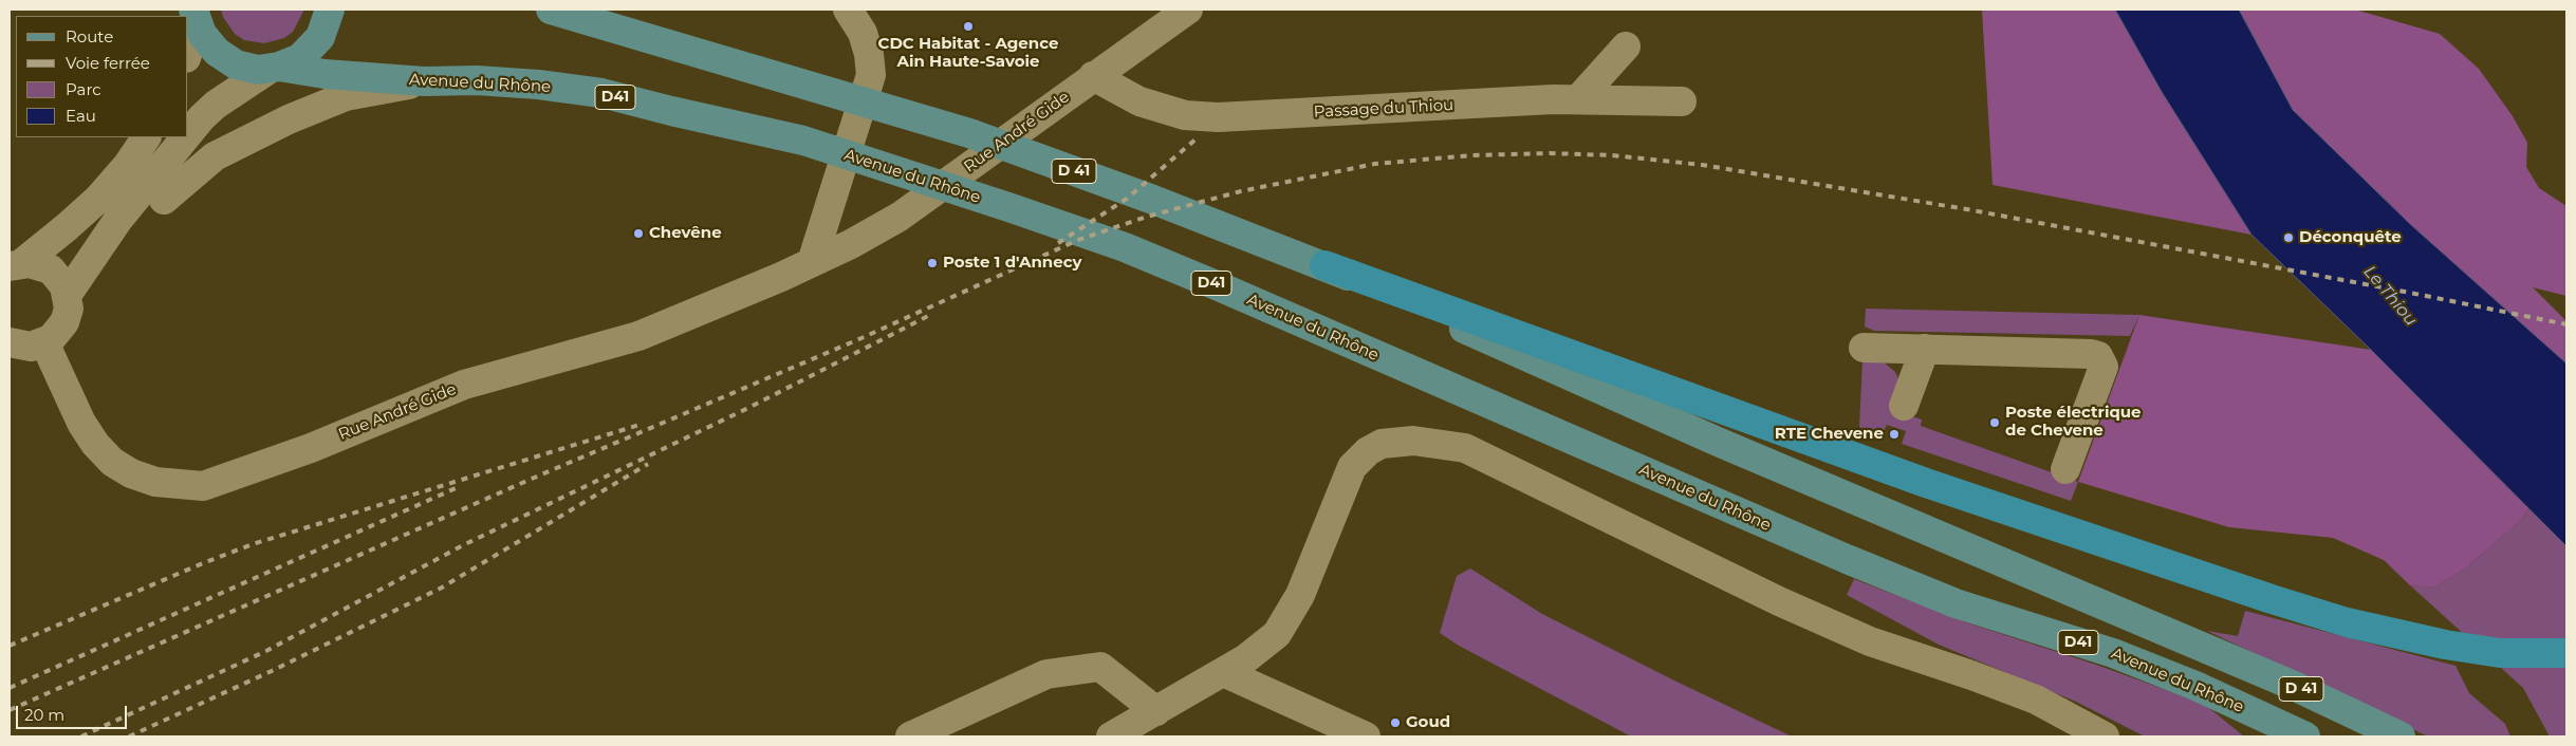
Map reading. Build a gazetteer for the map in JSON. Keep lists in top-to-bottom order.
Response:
{
  "streets": {
    "main road": ["Avenue du Rhône", "D41", "D 41"],
    "street": ["Passage du Thiou", "Rue André Gide"]
  },
  "crossings": [
    ["Passage du Thiou", "Rue André Gide"]
  ],
  "water": ["Le Thiou"],
  "places": [
    "CDC Habitat - Agence Ain Haute-Savoie",
    "Chevêne",
    "Déconquête",
    "Poste 1 d'Annecy",
    "Poste électrique de Chevene",
    "RTE Chevene",
    "Goud"
  ],
  "legend": [
    "Route",
    "Voie ferrée",
    "Parc",
    "Eau"
  ],
  "scale_bar": "20 m"
}
